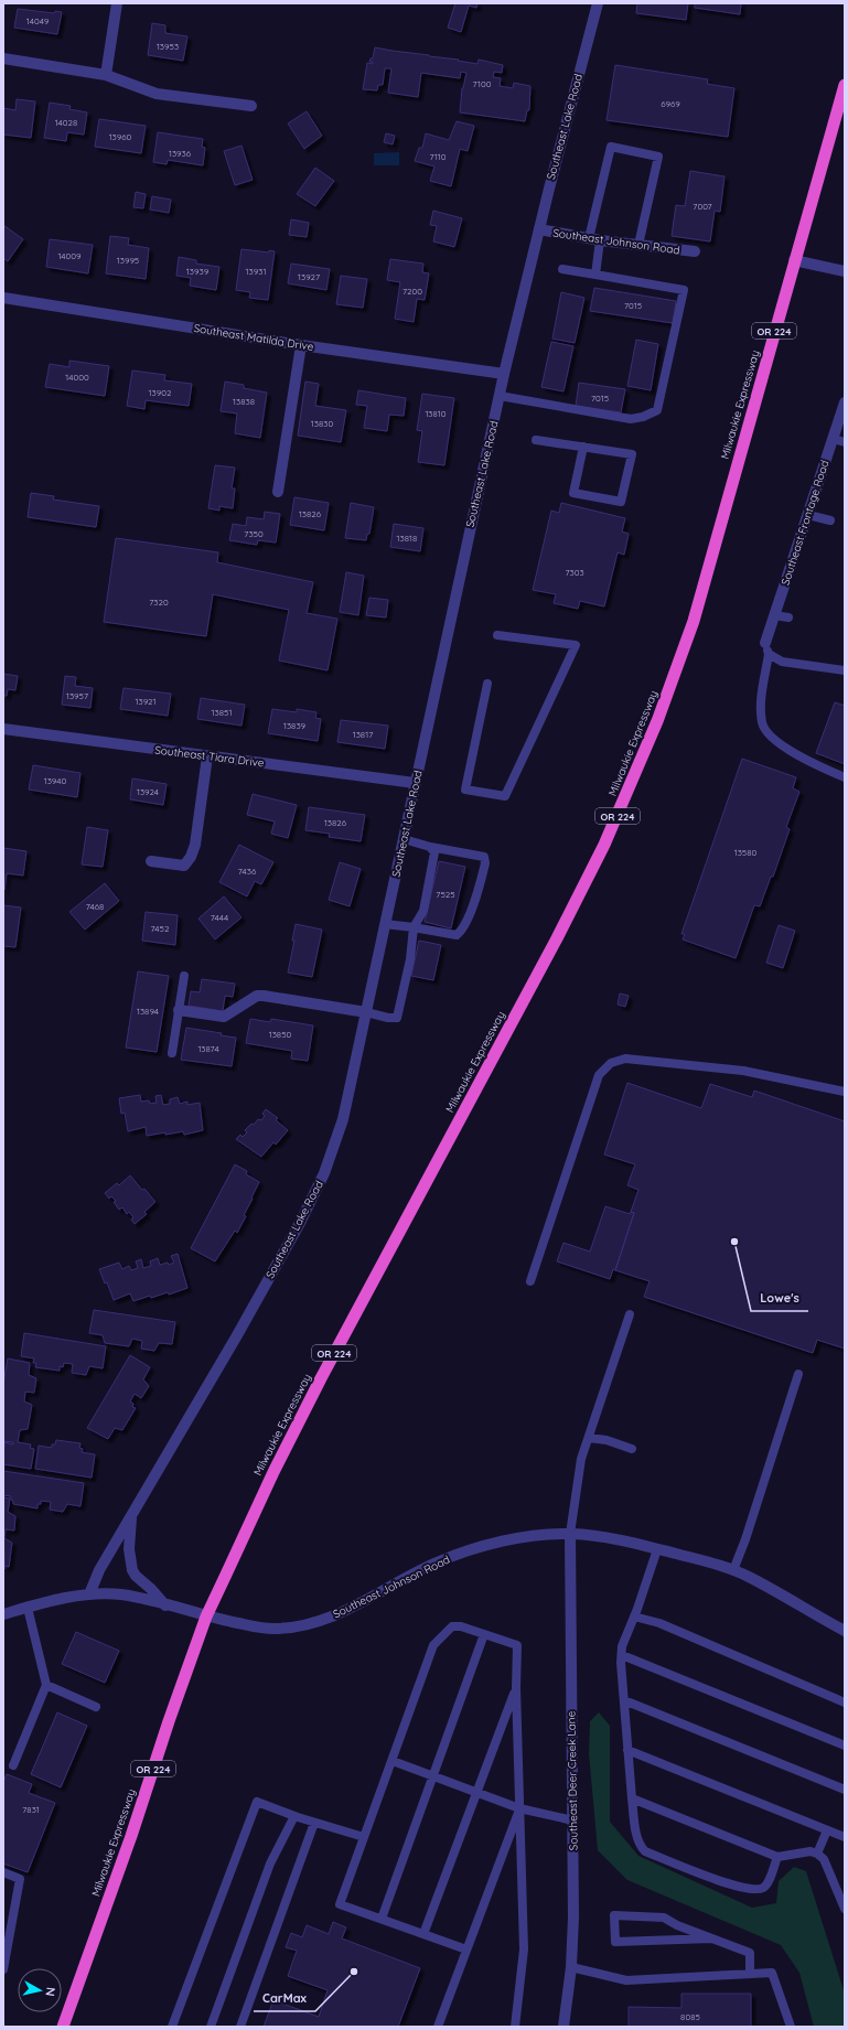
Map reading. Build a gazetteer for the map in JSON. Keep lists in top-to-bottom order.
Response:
{
  "streets": {
    "highway": ["OR 224", "Milwaukie Expressway"],
    "street": [
      "Southeast Lake Road",
      "Southeast Johnson Road",
      "Southeast Matilda Drive",
      "Southeast Frontage Road",
      "Southeast Tiara Drive",
      "Southeast Deer Creek Lane"
    ]
  },
  "crossings": [
    ["Southeast Lake Road", "Southeast Johnson Road"],
    ["Southeast Lake Road", "Southeast Matilda Drive"],
    ["Southeast Lake Road", "Southeast Tiara Drive"],
    ["Southeast Johnson Road", "Milwaukie Expressway"],
    ["Southeast Johnson Road", "Southeast Deer Creek Lane"]
  ],
  "places": ["Lowe's", "CarMax"],
  "house_numbers": [
    "14049",
    "13953",
    "7100",
    "6969",
    "14028",
    "13960",
    "13936",
    "7110",
    "7007",
    "14009",
    "13995",
    "13939",
    "13931",
    "13927",
    "7200",
    "7015",
    "14000",
    "13902",
    "7015",
    "13838",
    "13810",
    "13830",
    "13826",
    "7350",
    "13818",
    "7303",
    "7320",
    "13957",
    "13921",
    "13851",
    "13839",
    "13817",
    "13940",
    "13924",
    "13826",
    "13580",
    "7436",
    "7525",
    "7468",
    "7444",
    "7452",
    "13894",
    "13850",
    "13874",
    "7831",
    "8085"
  ],
  "north": "right"
}
